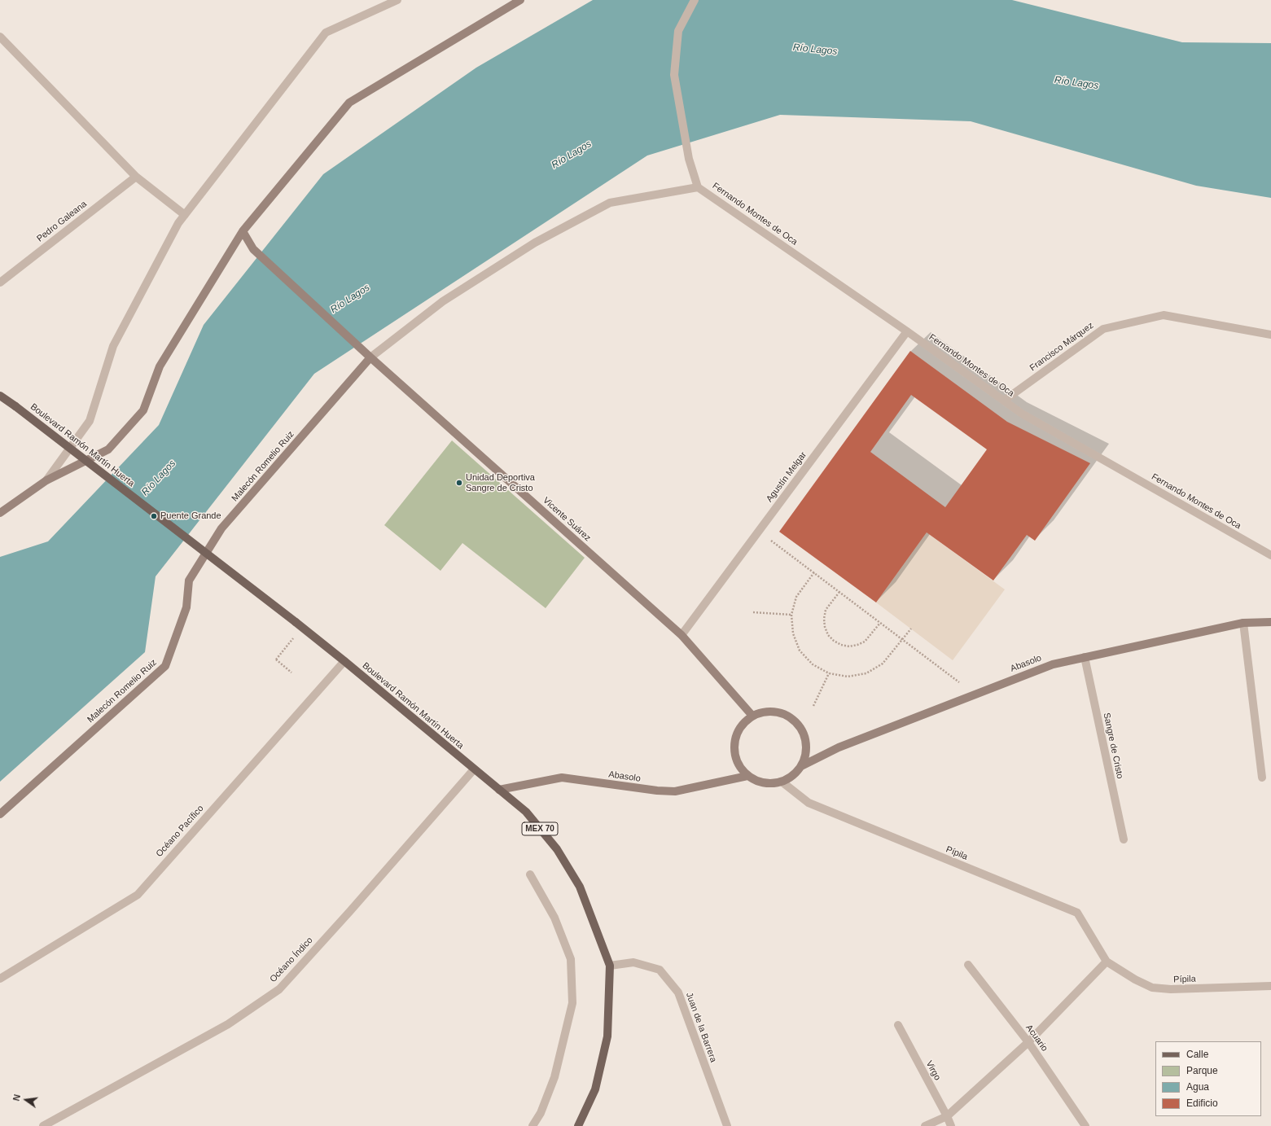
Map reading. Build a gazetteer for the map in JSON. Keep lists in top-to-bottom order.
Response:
{
  "streets": {
    "main road": ["Boulevard Ramón Martín Huerta", "MEX 70"],
    "street": [
      "Fernando Montes de Oca",
      "Pedro Galeana",
      "Francisco Márquez",
      "Malecón Romelio Ruiz",
      "Agustín Melgar",
      "Vicente Suárez",
      "Abasolo",
      "Sangre de Cristo",
      "Océano Pacífico",
      "Pípila",
      "Océano Índico",
      "Juan de la Barrera",
      "Acuario",
      "Virgo"
    ]
  },
  "crossings": [
    ["Fernando Montes de Oca", "Francisco Márquez"],
    ["Fernando Montes de Oca", "Agustín Melgar"],
    ["Boulevard Ramón Martín Huerta", "Abasolo"],
    ["Boulevard Ramón Martín Huerta", "Océano Pacífico"],
    ["Boulevard Ramón Martín Huerta", "Océano Índico"],
    ["Boulevard Ramón Martín Huerta", "Juan de la Barrera"],
    ["Malecón Romelio Ruiz", "Vicente Suárez"],
    ["Agustín Melgar", "Vicente Suárez"],
    ["Vicente Suárez", "Abasolo"],
    ["Vicente Suárez", "Pípila"],
    ["Abasolo", "Sangre de Cristo"],
    ["Abasolo", "Pípila"]
  ],
  "water": ["Río Lagos"],
  "places": ["Unidad Deportiva Sangre de Cristo", "Puente Grande"],
  "legend": [
    "Calle",
    "Parque",
    "Agua",
    "Edificio"
  ],
  "north": "left"
}
